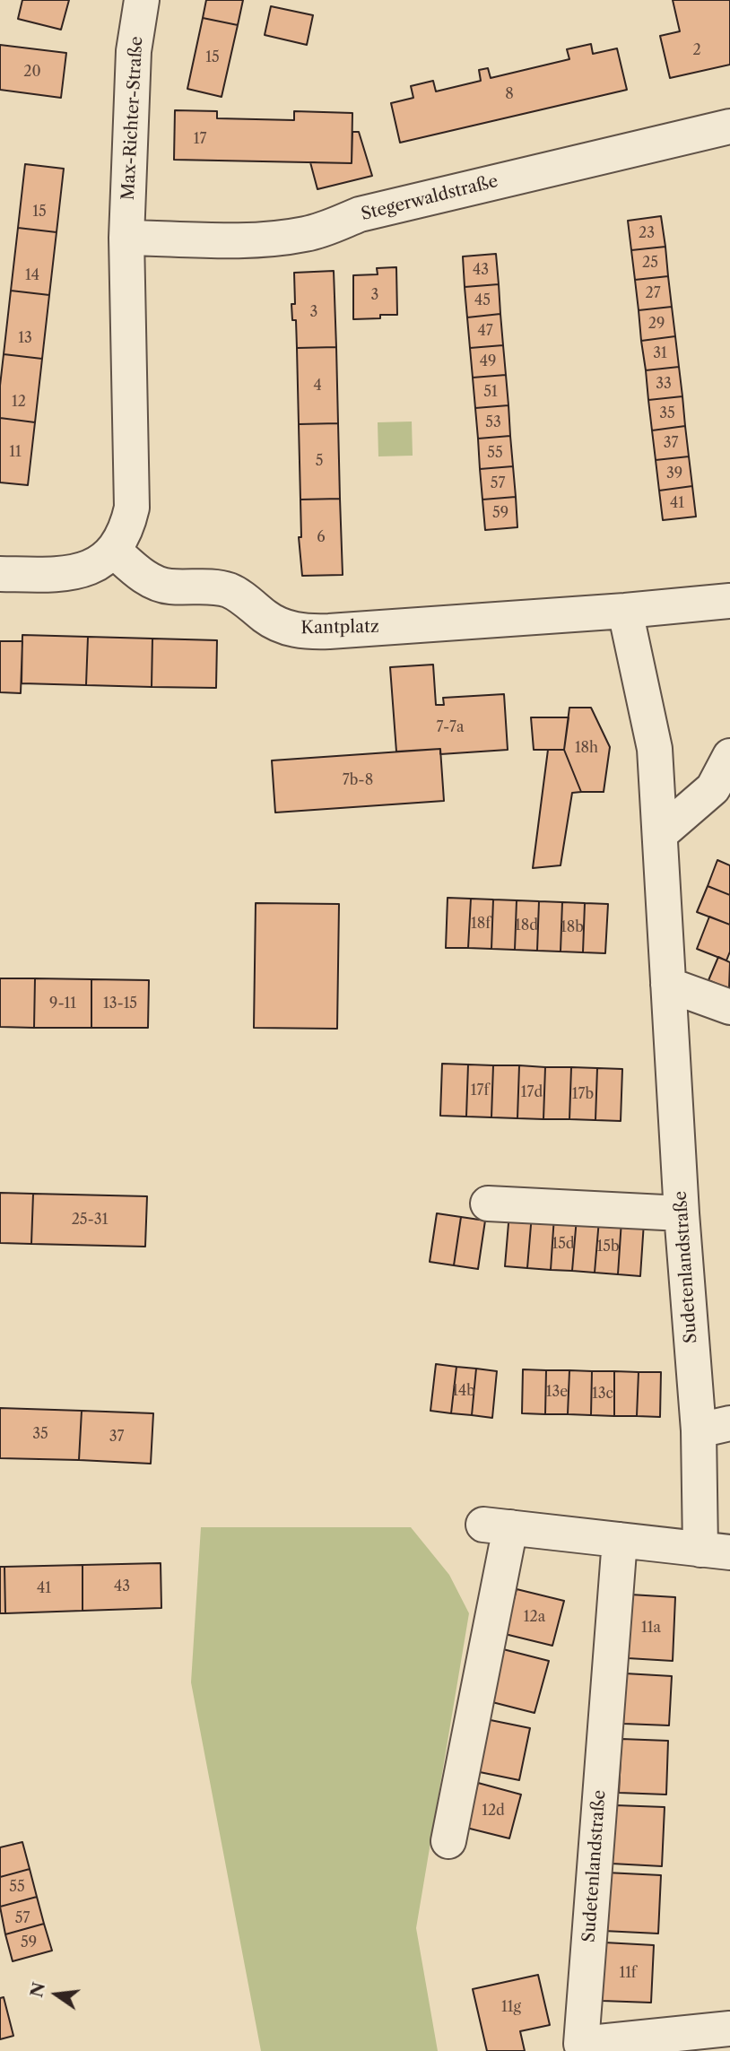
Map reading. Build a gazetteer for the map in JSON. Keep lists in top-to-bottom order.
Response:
{
  "streets": {
    "street": [
      "Max-Richter-Straße",
      "Stegerwaldstraße",
      "Kantplatz",
      "Sudetenlandstraße"
    ]
  },
  "crossings": [
    ["Max-Richter-Straße", "Stegerwaldstraße"],
    ["Kantplatz", "Sudetenlandstraße"]
  ],
  "house_numbers": [
    "2",
    "15",
    "20",
    "8",
    "17",
    "15",
    "23",
    "25",
    "43",
    "14",
    "27",
    "3",
    "45",
    "3",
    "29",
    "47",
    "13",
    "31",
    "49",
    "33",
    "4",
    "51",
    "12",
    "35",
    "53",
    "37",
    "11",
    "55",
    "5",
    "39",
    "57",
    "41",
    "59",
    "6",
    "7-7a",
    "18h",
    "7b-8",
    "18f",
    "18d",
    "18b",
    "9-11",
    "13-15",
    "17f",
    "17d",
    "17b",
    "25-31",
    "15d",
    "15b",
    "14b",
    "13e",
    "13c",
    "35",
    "37",
    "43",
    "41",
    "12a",
    "11a",
    "12d",
    "55",
    "57",
    "59",
    "11f",
    "11g"
  ],
  "north": "left"
}
